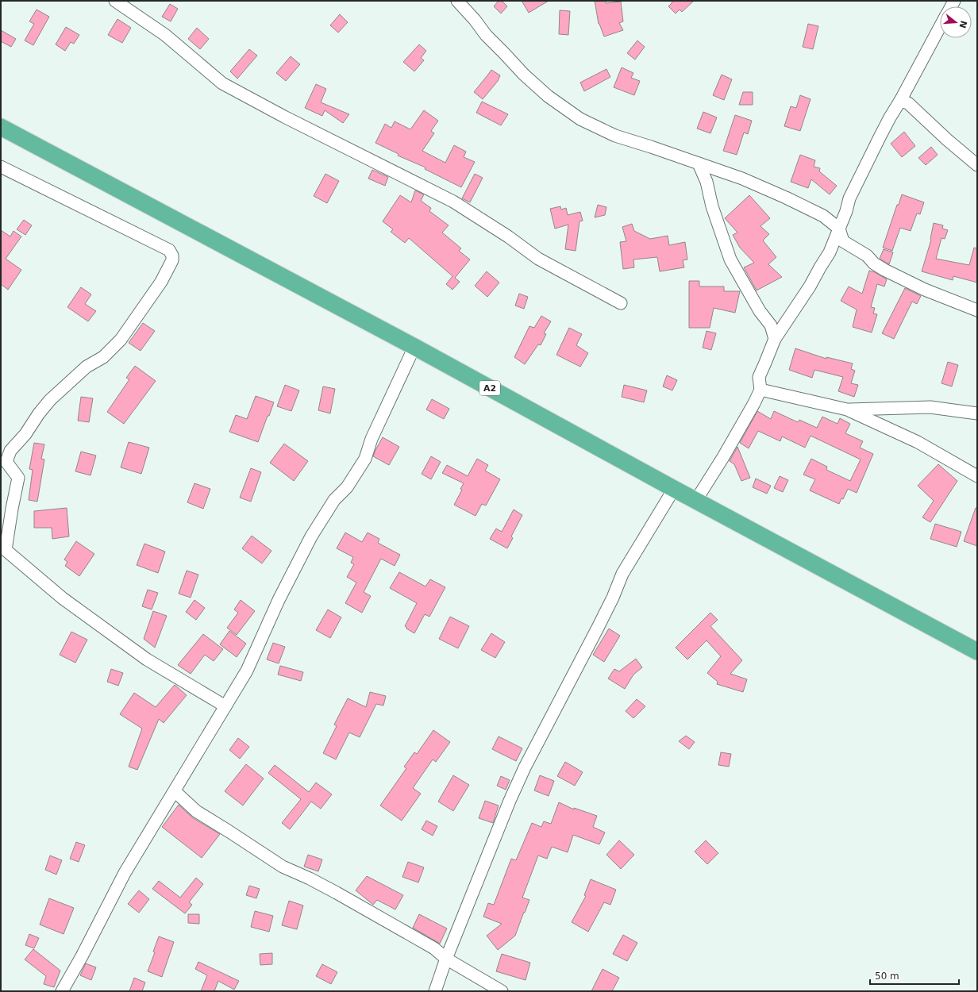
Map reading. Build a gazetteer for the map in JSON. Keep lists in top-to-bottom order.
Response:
{
  "streets": {
    "highway": ["A2"]
  },
  "scale_bar": "50 m",
  "north": "right"
}
